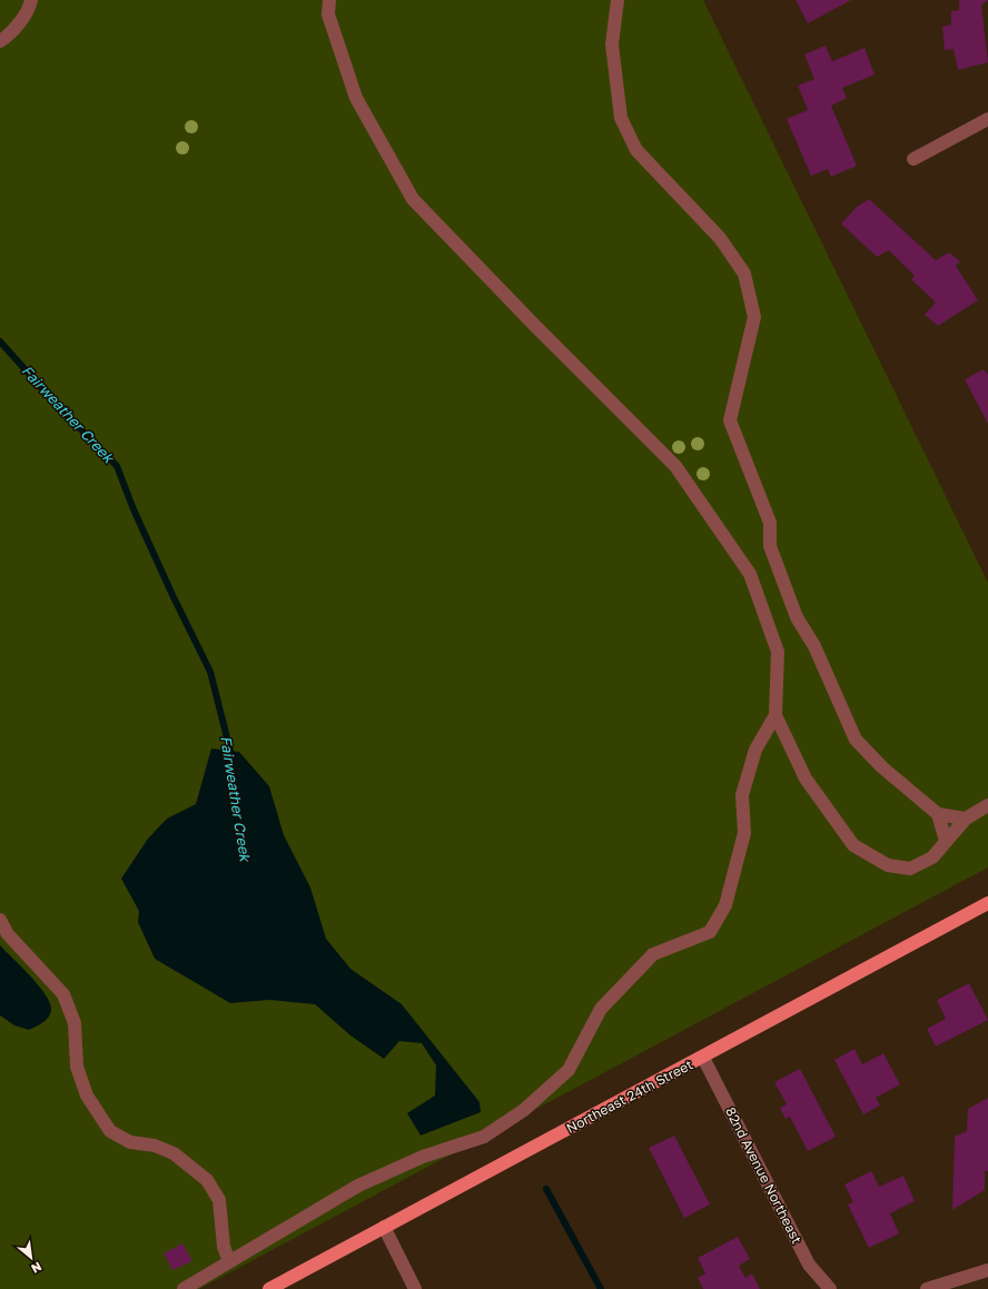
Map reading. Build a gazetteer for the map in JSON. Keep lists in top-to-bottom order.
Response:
{
  "streets": {
    "main road": ["Northeast 24th Street"],
    "street": ["82nd Avenue Northeast"]
  },
  "crossings": [
    ["Northeast 24th Street", "82nd Avenue Northeast"]
  ],
  "water": ["Fairweather Creek"],
  "north": "bottom right"
}
